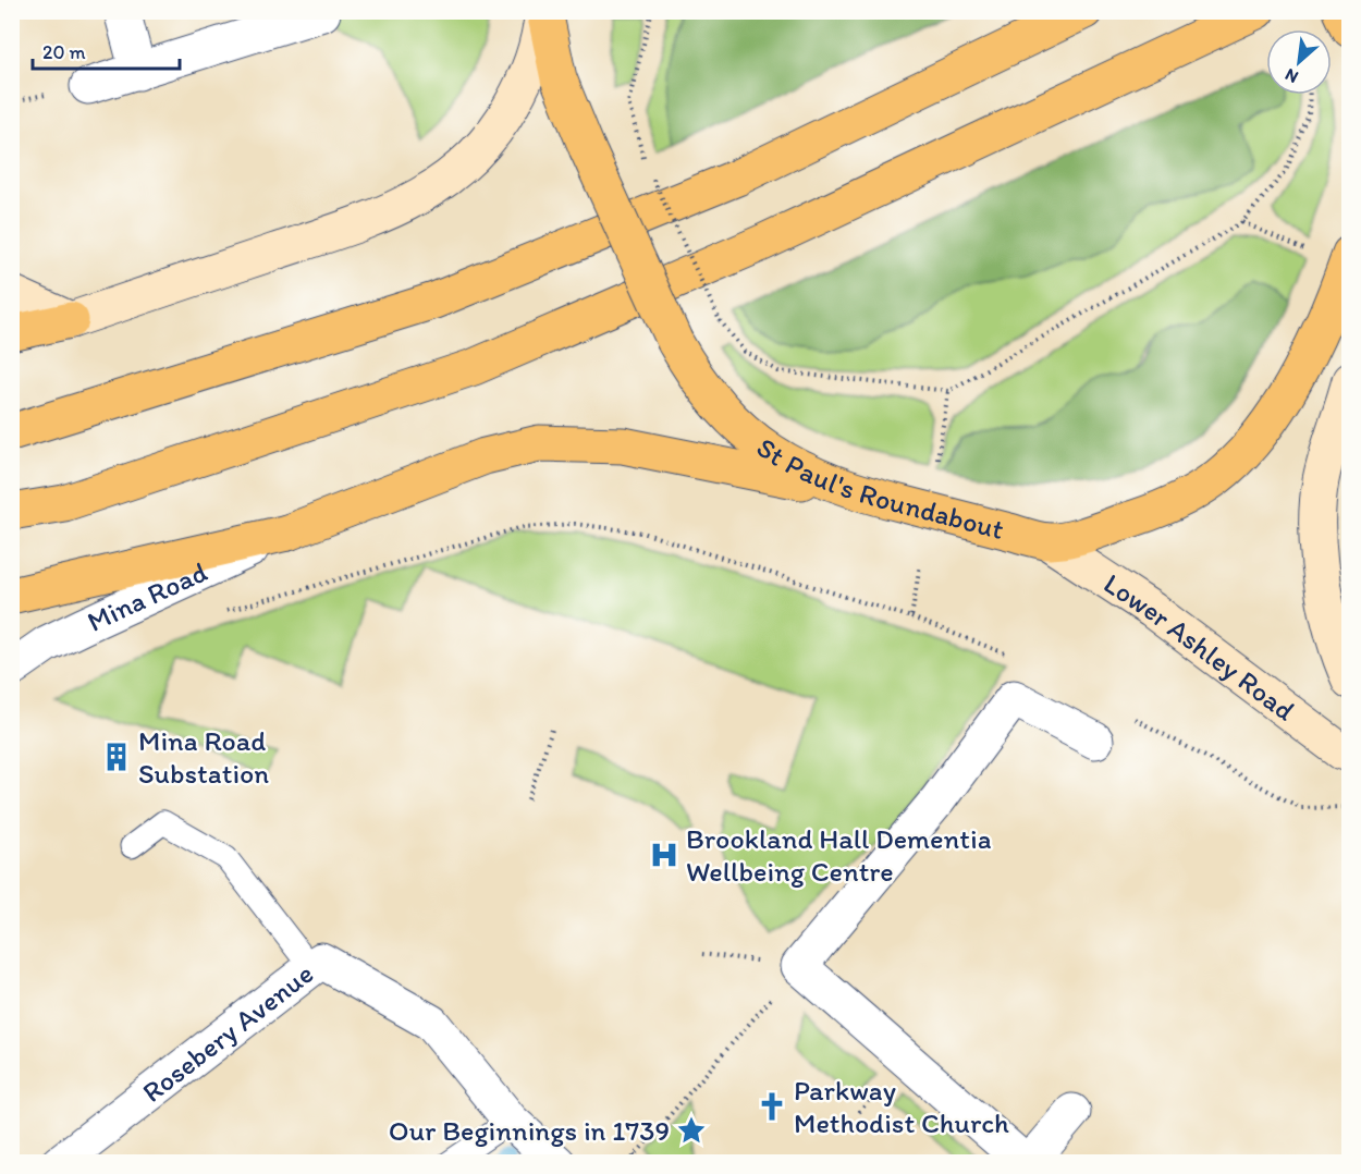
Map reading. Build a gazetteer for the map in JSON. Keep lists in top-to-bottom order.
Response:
{
  "streets": {
    "main road": ["St Paul's Roundabout", "Lower Ashley Road"],
    "street": ["Mina Road", "Rosebery Avenue"]
  },
  "crossings": [
    ["St Paul's Roundabout", "Lower Ashley Road"]
  ],
  "places": {
    "building": ["Mina Road Substation"],
    "hospital": ["Brookland Hall Dementia Wellbeing Centre"],
    "church": ["Parkway Methodist Church"],
    "place": ["Our Beginnings in 1739"]
  },
  "scale_bar": "20 m",
  "north": "bottom left"
}
